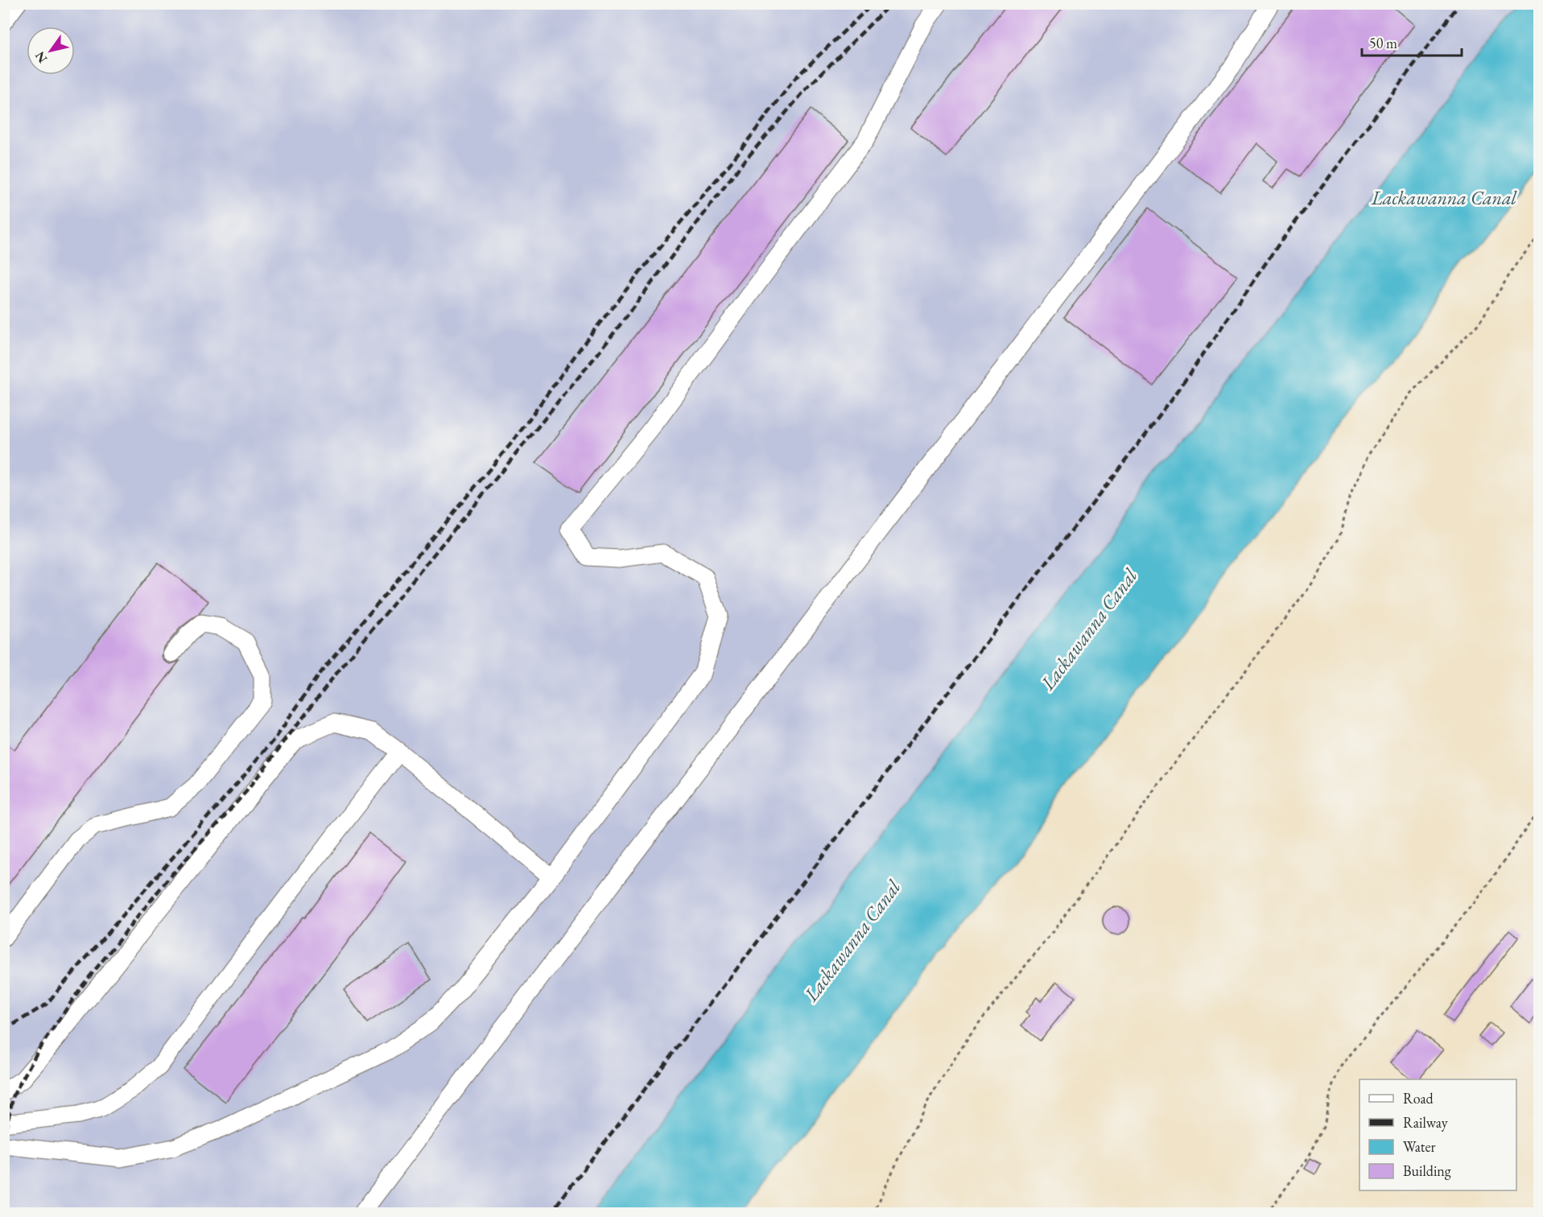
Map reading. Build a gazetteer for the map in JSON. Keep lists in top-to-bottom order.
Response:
{
  "water": ["Lackawanna Canal"],
  "legend": [
    "Road",
    "Railway",
    "Water",
    "Building"
  ],
  "scale_bar": "50 m",
  "north": "bottom left"
}
